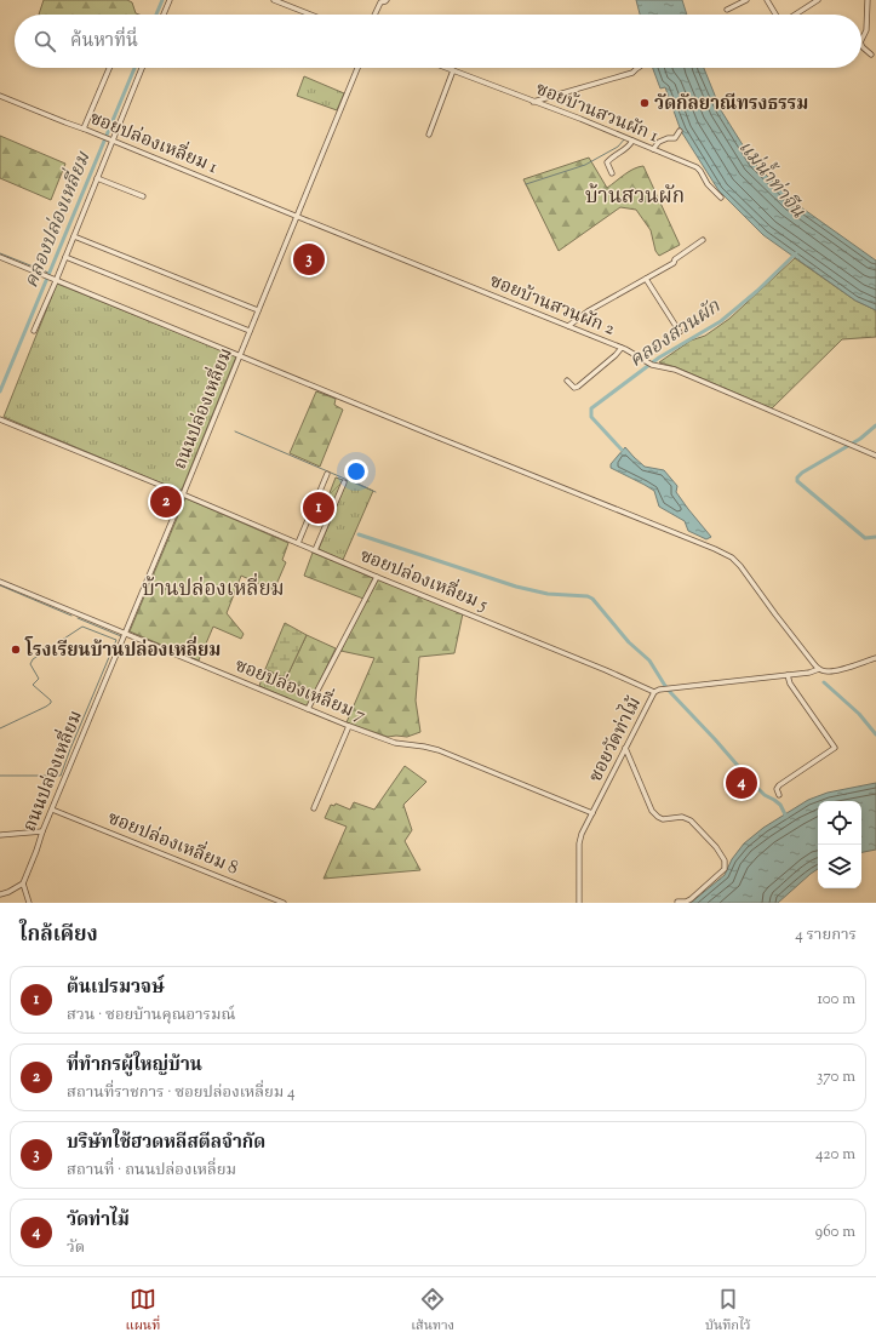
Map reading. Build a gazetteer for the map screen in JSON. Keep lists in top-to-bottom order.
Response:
{
  "streets": {
    "street": [
      "ซอยบ้านสวนผัก 1",
      "ซอยปล่องเหลี่ยม 1",
      "ซอยบ้านสวนผัก 2",
      "ถนนปล่องเหลี่ยม",
      "ซอยปล่องเหลี่ยม 5",
      "ซอยปล่องเหลี่ยม 7",
      "ซอยวัดท่าไม้",
      "ซอยปล่องเหลี่ยม 8"
    ]
  },
  "crossings": [
    ["ซอยปล่องเหลี่ยม 1", "ซอยบ้านสวนผัก 2"],
    ["ซอยปล่องเหลี่ยม 1", "ถนนปล่องเหลี่ยม"],
    ["ซอยบ้านสวนผัก 2", "ถนนปล่องเหลี่ยม"],
    ["ถนนปล่องเหลี่ยม", "ซอยปล่องเหลี่ยม 5"],
    ["ถนนปล่องเหลี่ยม", "ซอยปล่องเหลี่ยม 7"],
    ["ถนนปล่องเหลี่ยม", "ซอยปล่องเหลี่ยม 8"],
    ["ซอยปล่องเหลี่ยม 5", "ซอยวัดท่าไม้"],
    ["ซอยปล่องเหลี่ยม 7", "ซอยวัดท่าไม้"]
  ],
  "districts": ["บ้านสวนผัก", "บ้านปล่องเหลี่ยม"],
  "water": ["แม่น้ำท่าจีน", "คลองปล่องเหลี่ยม", "คลองสวนผัก"],
  "places": ["วัดกัลยาณีทรงธรรม", "โรงเรียนบ้านปล่องเหลี่ยม"],
  "page": {
    "search": "ค้นหาที่นี่",
    "pins": [
      "3",
      "2",
      "1",
      "4"
    ],
    "heading": ["ใกล้เคียง", "4 รายการ"],
    "list": [
      {
        "mark": "1",
        "name": "ต้นเปรมวจษ์",
        "note": "สวน · ซอยบ้านคุณอารมณ์",
        "value": "100 m"
      },
      {
        "mark": "2",
        "name": "ที่ทำกรผู้ใหญ่บ้าน",
        "note": "สถานที่ราชการ · ซอยปล่องเหลี่ยม 4",
        "value": "370 m"
      },
      {
        "mark": "3",
        "name": "บริษัทใช้ฮวดหลีสตีลจำกัด",
        "note": "สถานที่ · ถนนปล่องเหลี่ยม",
        "value": "420 m"
      },
      {
        "mark": "4",
        "name": "วัดท่าไม้",
        "note": "วัด",
        "value": "960 m"
      }
    ],
    "nav": ["แผนที่", "เส้นทาง", "บันทึกไว้"]
  }
}
